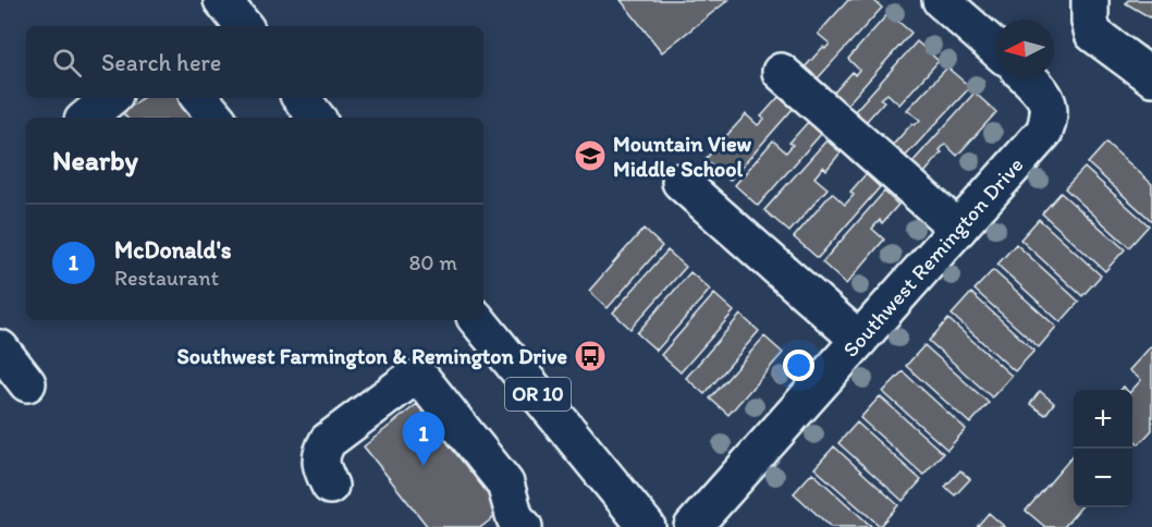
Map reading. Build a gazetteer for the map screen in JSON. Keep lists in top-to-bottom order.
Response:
{
  "streets": {
    "street": ["Southwest Remington Drive", "OR 10"]
  },
  "places": {
    "school or university": ["Mountain View Middle School"],
    "bus stop": ["Southwest Farmington & Remington Drive"]
  },
  "north": "left",
  "page": {
    "search": "Search here",
    "heading": "Nearby",
    "list": [
      {
        "mark": "1",
        "name": "McDonald's",
        "note": "Restaurant",
        "value": "80 m"
      }
    ],
    "map_buttons": ["+", "−"],
    "pins": "1"
  }
}
